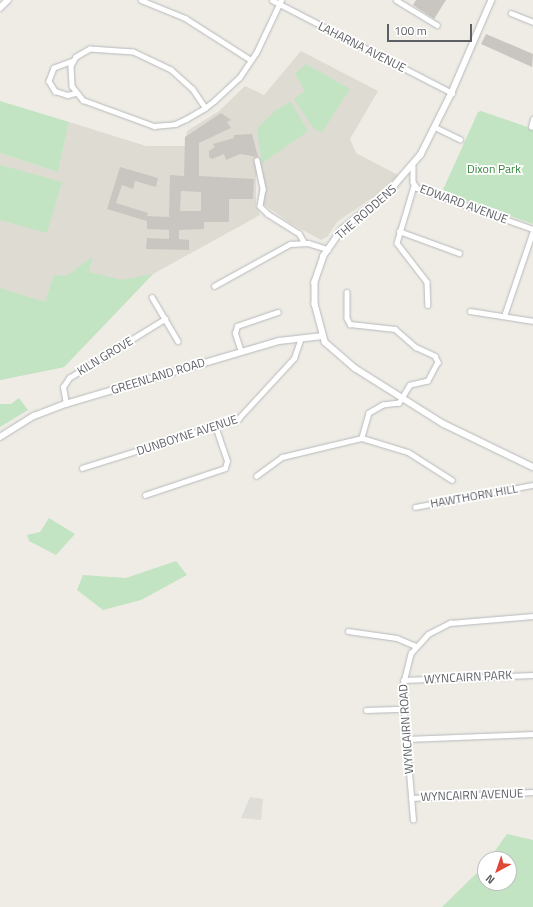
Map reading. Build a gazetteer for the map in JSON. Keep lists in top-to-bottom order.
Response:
{
  "streets": {
    "street": [
      "LAHARNA AVENUE",
      "EDWARD AVENUE",
      "THE RODDENS",
      "KILN GROVE",
      "GREENLAND ROAD",
      "DUNBOYNE AVENUE",
      "HAWTHORN HILL",
      "WYNCAIRN PARK",
      "WYNCAIRN ROAD",
      "WYNCAIRN AVENUE"
    ]
  },
  "crossings": [
    ["LAHARNA AVENUE", "THE RODDENS"],
    ["EDWARD AVENUE", "THE RODDENS"],
    ["THE RODDENS", "GREENLAND ROAD"],
    ["KILN GROVE", "GREENLAND ROAD"],
    ["GREENLAND ROAD", "DUNBOYNE AVENUE"],
    ["WYNCAIRN PARK", "WYNCAIRN ROAD"],
    ["WYNCAIRN ROAD", "WYNCAIRN AVENUE"]
  ],
  "parks": ["Dixon Park"],
  "scale_bar": "100 m",
  "north": "bottom left"
}
